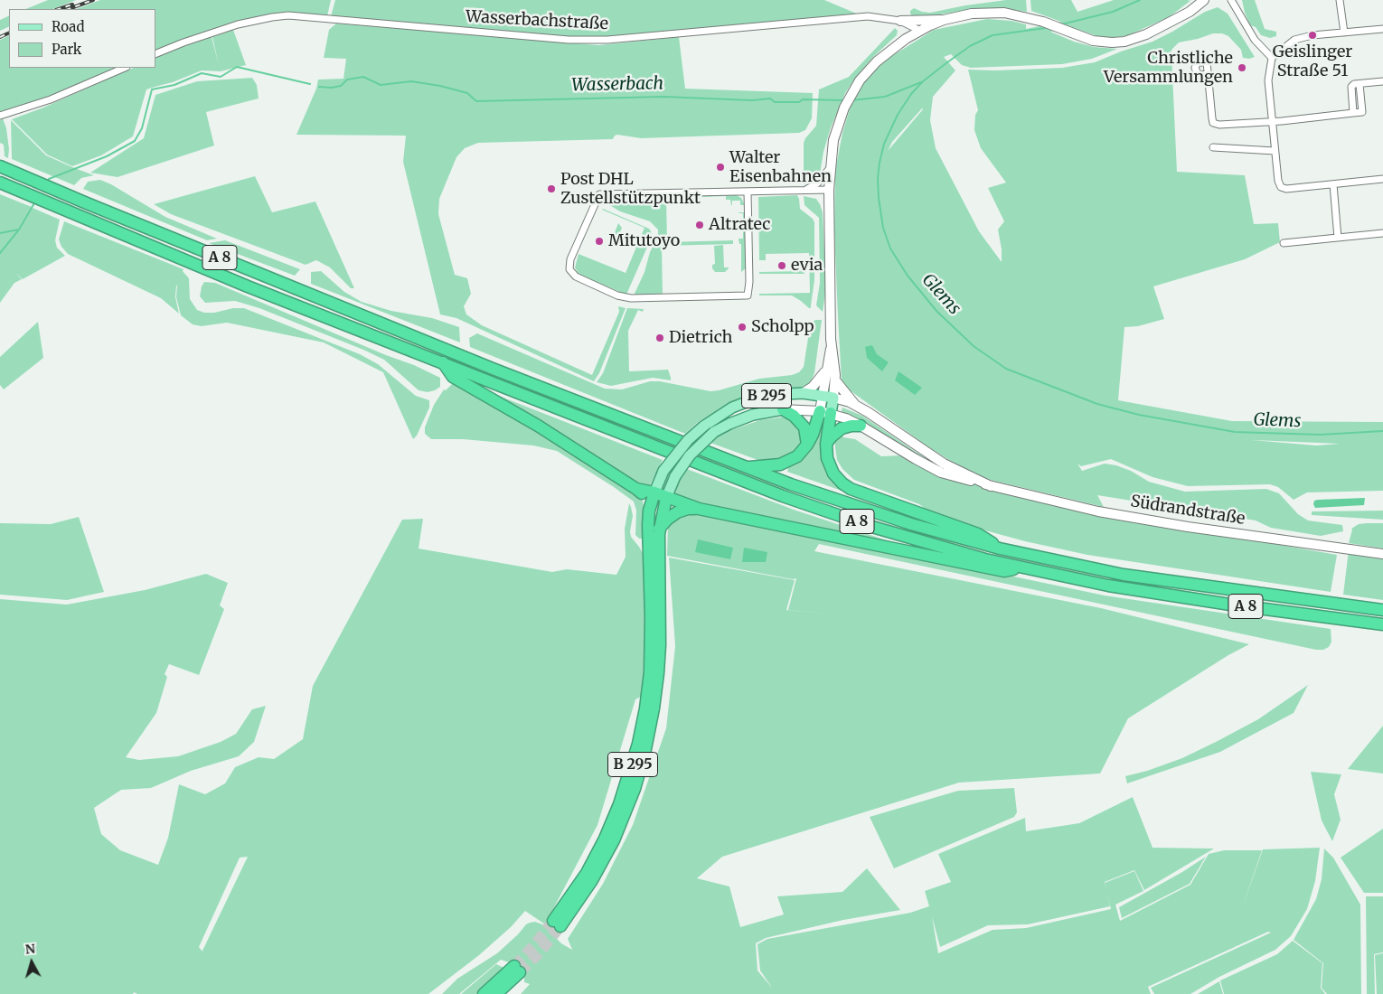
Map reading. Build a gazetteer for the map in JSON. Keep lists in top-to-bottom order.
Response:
{
  "streets": {
    "highway": ["A 8", "B 295"],
    "main road": ["Südrandstraße"],
    "street": ["Wasserbachstraße"]
  },
  "crossings": [
    ["A 8", "B 295"],
    ["B 295", "Südrandstraße"]
  ],
  "water": ["Wasserbach", "Glems"],
  "places": [
    "Geislinger Straße 51",
    "Christliche Versammlungen",
    "Walter Eisenbahnen",
    "Post DHL Zustellstützpunkt",
    "Altratec",
    "Mitutoyo",
    "evia",
    "Scholpp",
    "Dietrich"
  ],
  "legend": ["Road", "Park"],
  "north": "top"
}
